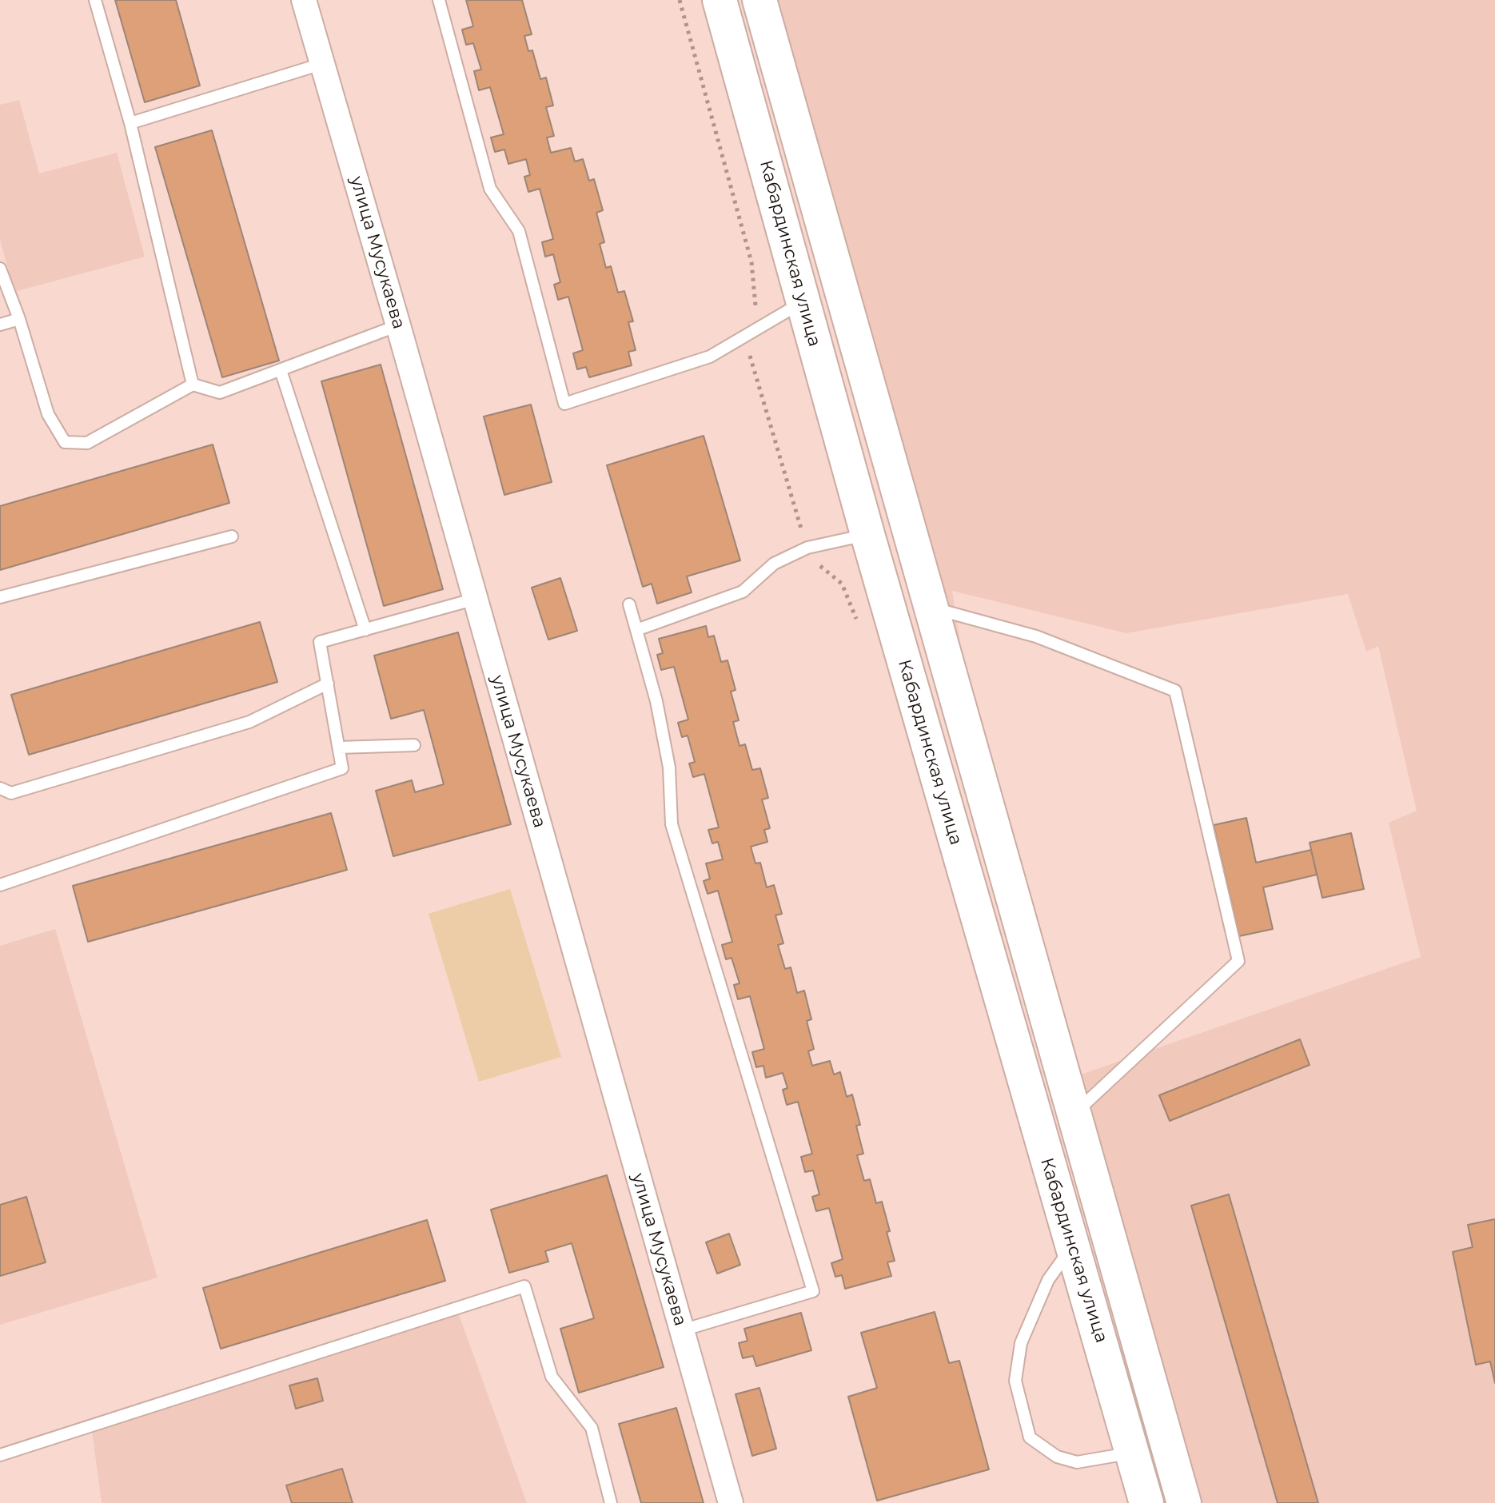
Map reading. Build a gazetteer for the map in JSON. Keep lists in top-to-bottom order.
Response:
{
  "streets": {
    "main road": ["Кабардинская улица"],
    "street": ["улица Мусукаева"]
  }
}
